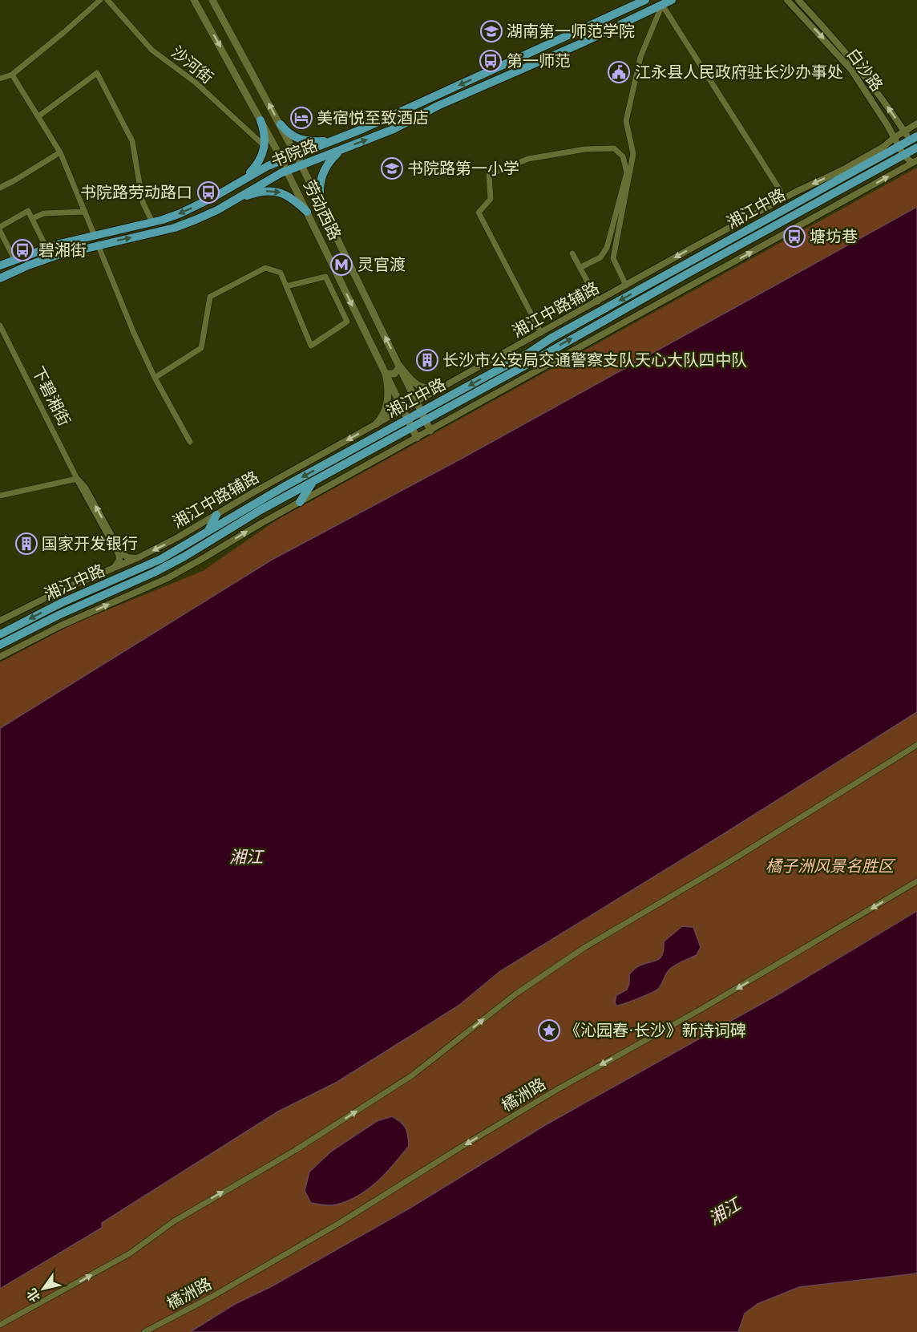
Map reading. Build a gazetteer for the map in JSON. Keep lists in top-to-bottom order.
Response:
{
  "streets": {
    "main road": ["书院路", "湘江中路", "劳动西路"],
    "street": [
      "沙河街",
      "白沙路",
      "湘江中路辅路",
      "下碧湘街",
      "橘洲路"
    ]
  },
  "crossings": [
    ["白沙路", "湘江中路"],
    ["白沙路", "湘江中路辅路"],
    ["书院路", "劳动西路"],
    ["湘江中路", "劳动西路"],
    ["劳动西路", "湘江中路辅路"],
    ["湘江中路辅路", "下碧湘街"]
  ],
  "one_way": ["橘洲路"],
  "water": ["湘江"],
  "parks": ["橘子洲风景名胜区"],
  "places": {
    "school or university": ["湖南第一师范学院", "书院路第一小学"],
    "bus stop": [
      "第一师范",
      "书院路劳动路口",
      "塘坊巷",
      "碧湘街"
    ],
    "public building": ["江永县人民政府驻长沙办事处"],
    "hotel": ["美宿悦至致酒店"],
    "metro station": ["灵官渡"],
    "building": ["长沙市公安局交通警察支队天心大队四中队", "国家开发银行"],
    "place": ["《沁园春·长沙》新诗词碑"]
  },
  "north": "bottom left"
}
